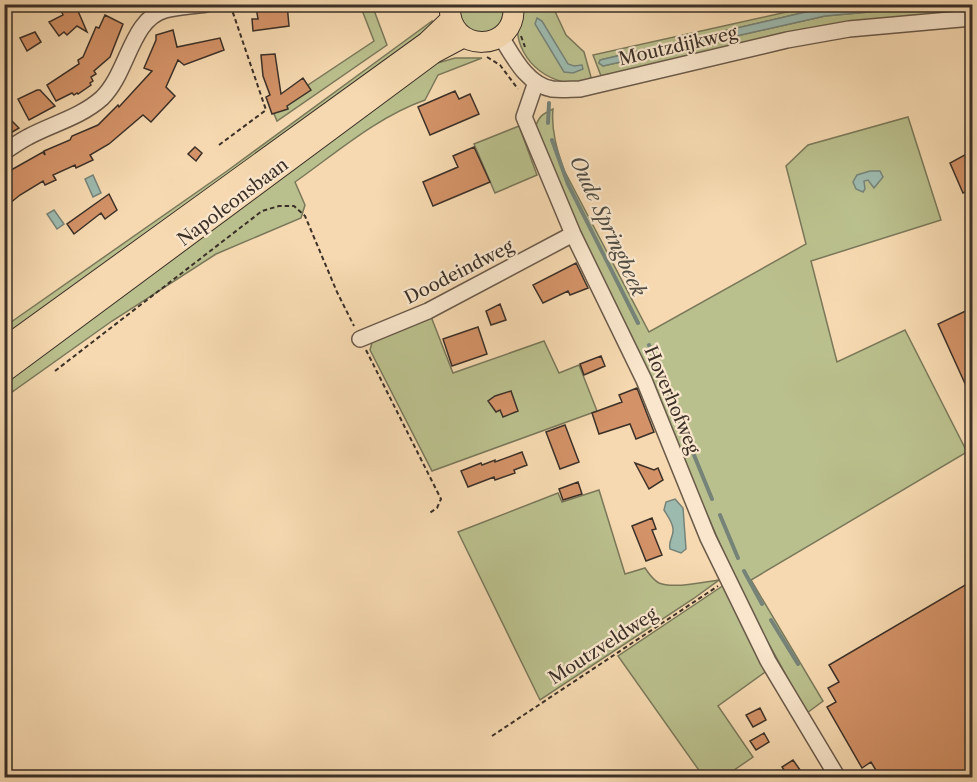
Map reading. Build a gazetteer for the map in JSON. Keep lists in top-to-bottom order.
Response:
{
  "streets": {
    "main road": ["Napoleonsbaan"],
    "street": ["Moutzdijkweg", "Doodeindweg", "Hoverhofweg"],
    "path": ["Moutzveldweg"]
  },
  "crossings": [
    ["Moutzdijkweg", "Hoverhofweg"],
    ["Doodeindweg", "Hoverhofweg"],
    ["Hoverhofweg", "Moutzveldweg"]
  ],
  "water": ["Oude Springbeek"]
}
